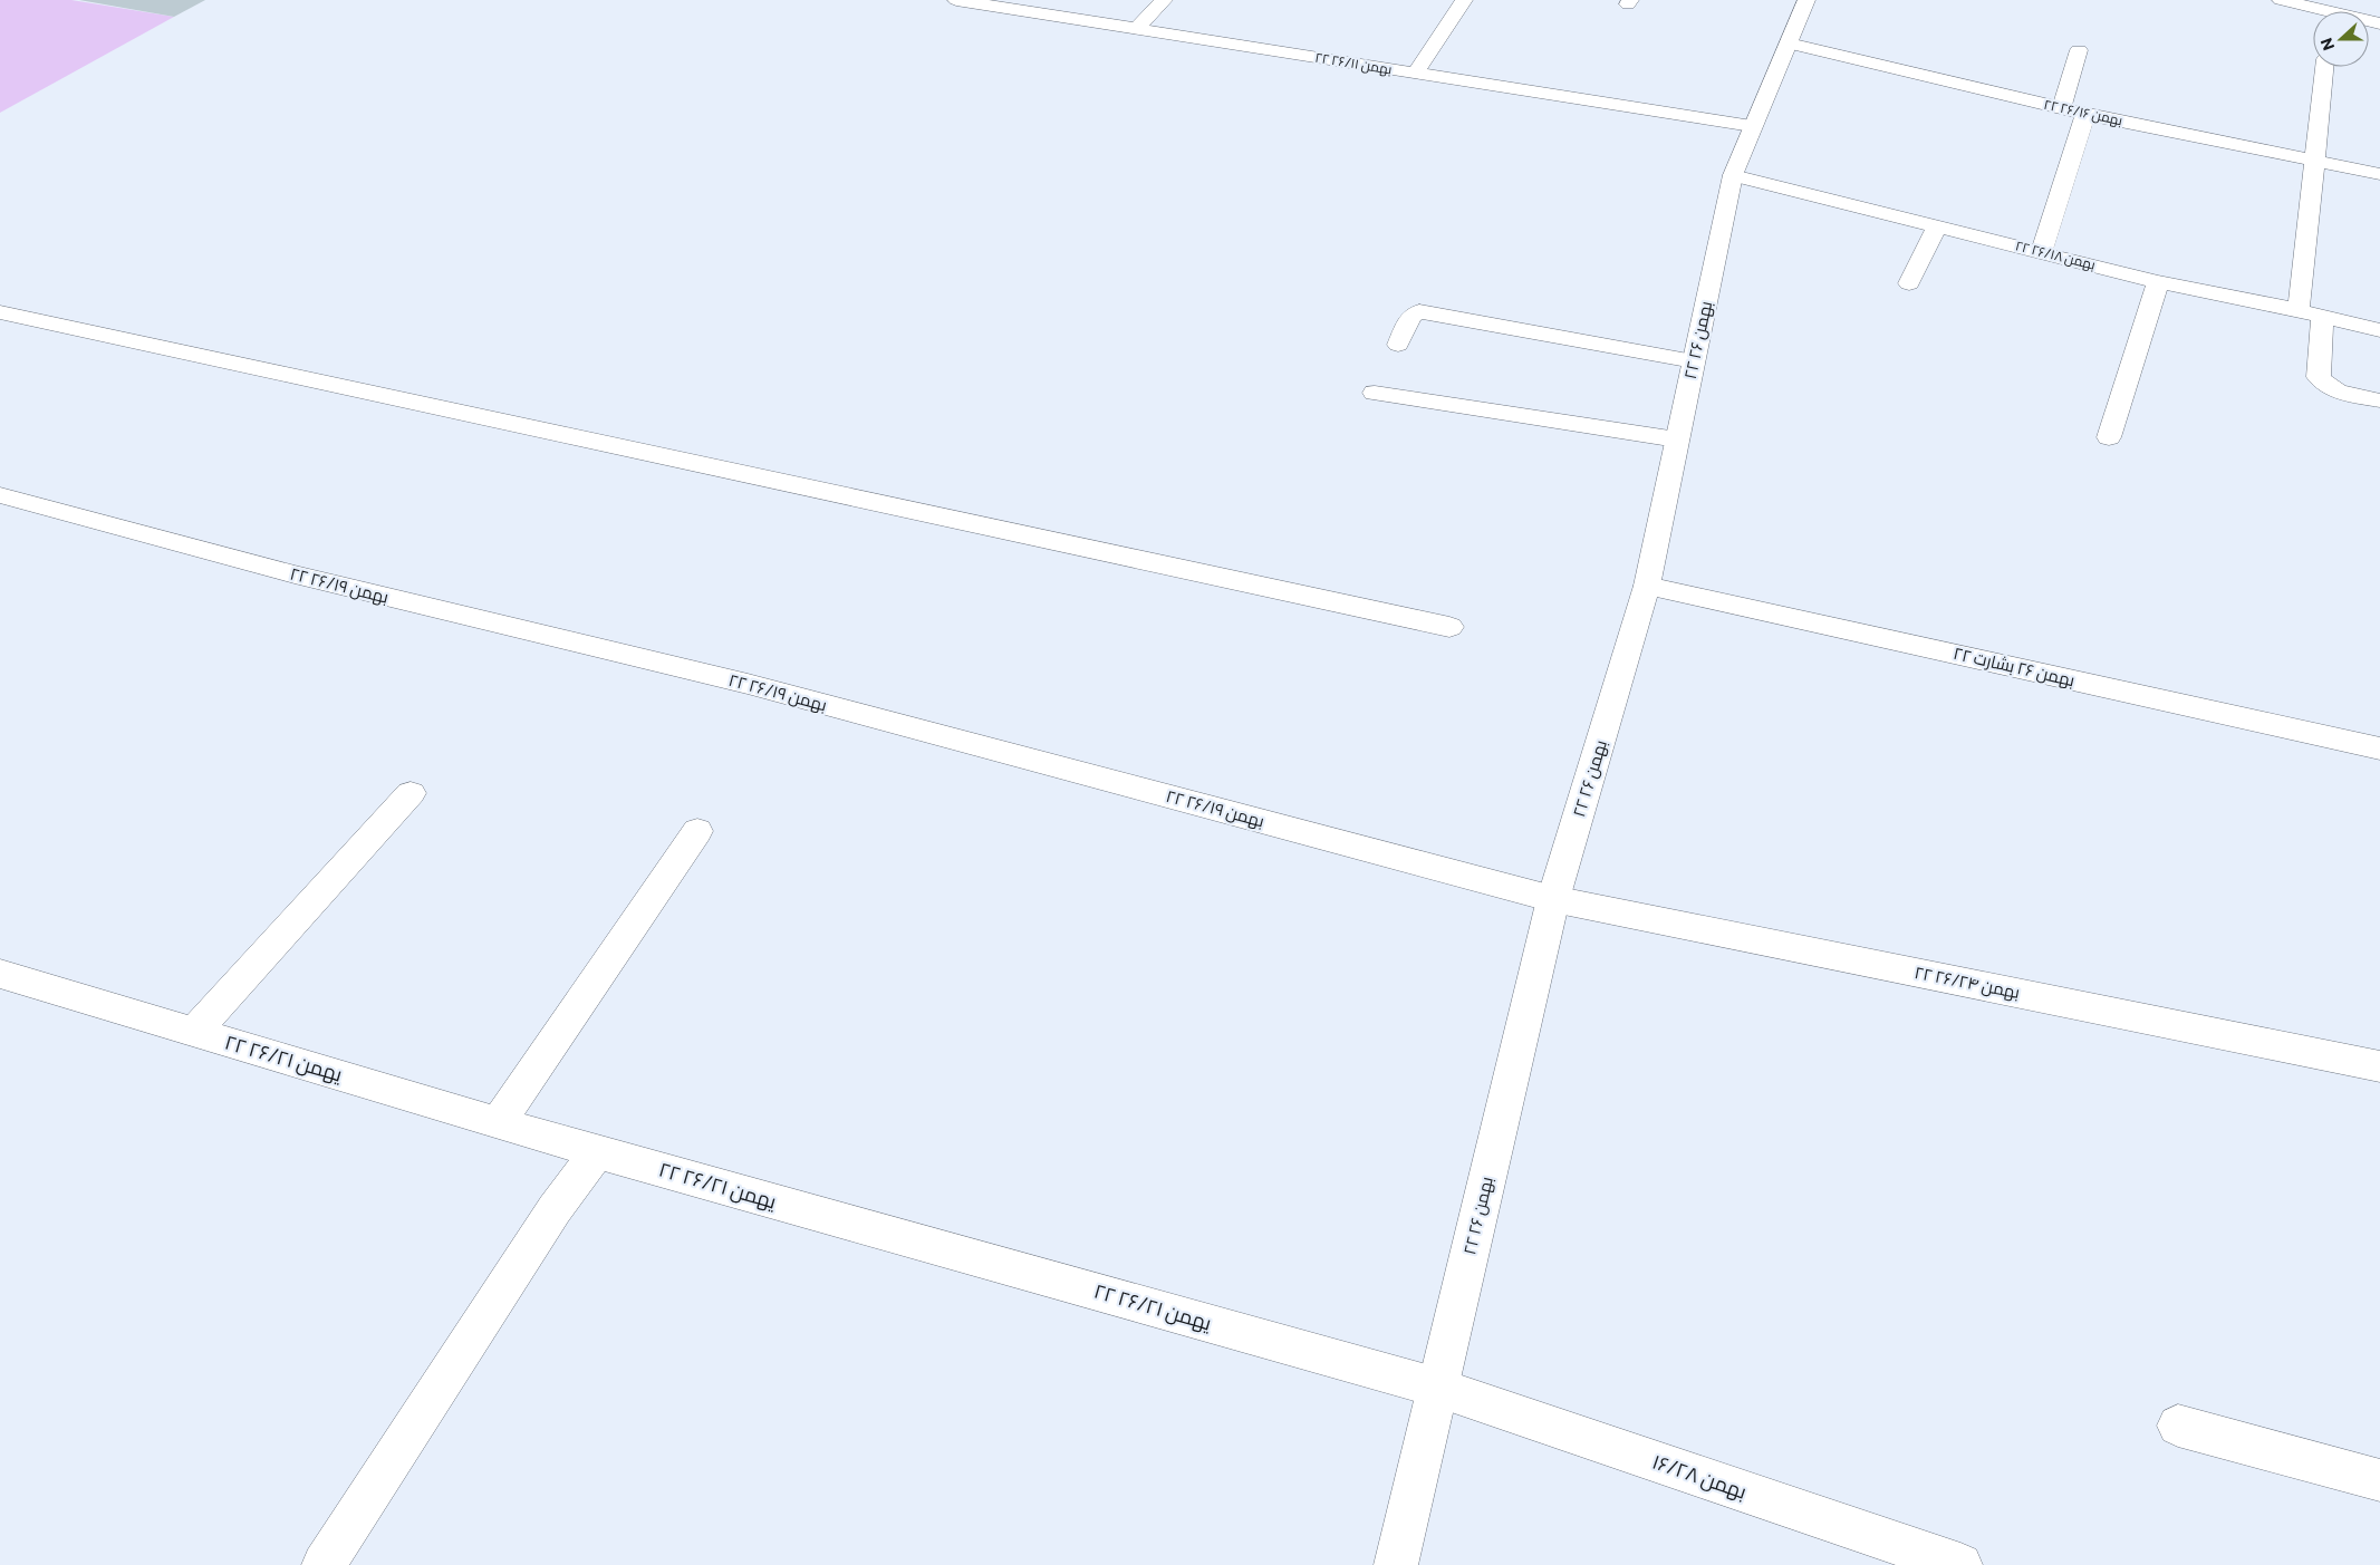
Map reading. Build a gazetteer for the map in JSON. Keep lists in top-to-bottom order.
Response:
{
  "streets": {
    "street": [
      "۲۲ بهمن ۲۶/۱۱",
      "۲۲ بهمن ۲۶/۱۶",
      "۲۲ بهمن ۲۶/۱۸",
      "۲۲ بهمن ۲۶",
      "۲۲ بهمن ۲۶/۱۹",
      "بهمن ۲۶ بشارت ۲۲",
      "۲۲ بهمن ۲۶/۲۴",
      "۲۲ یهمن ۲۶/۲۱",
      "بهمن ۱۶/۲۸"
    ]
  },
  "crossings": [
    ["۲۲ بهمن ۲۶/۱۱", "۲۲ بهمن ۲۶"],
    ["۲۲ بهمن ۲۶/۱۶", "۲۲ بهمن ۲۶"],
    ["۲۲ بهمن ۲۶/۱۸", "۲۲ بهمن ۲۶"],
    ["۲۲ بهمن ۲۶", "۲۲ بهمن ۲۶/۱۹"],
    ["۲۲ بهمن ۲۶", "بهمن ۲۶ بشارت ۲۲"],
    ["۲۲ بهمن ۲۶", "۲۲ بهمن ۲۶/۲۴"],
    ["۲۲ بهمن ۲۶", "۲۲ یهمن ۲۶/۲۱"],
    ["۲۲ بهمن ۲۶", "بهمن ۱۶/۲۸"],
    ["۲۲ بهمن ۲۶/۱۹", "۲۲ بهمن ۲۶/۲۴"],
    ["۲۲ یهمن ۲۶/۲۱", "بهمن ۱۶/۲۸"]
  ],
  "north": "left"
}
